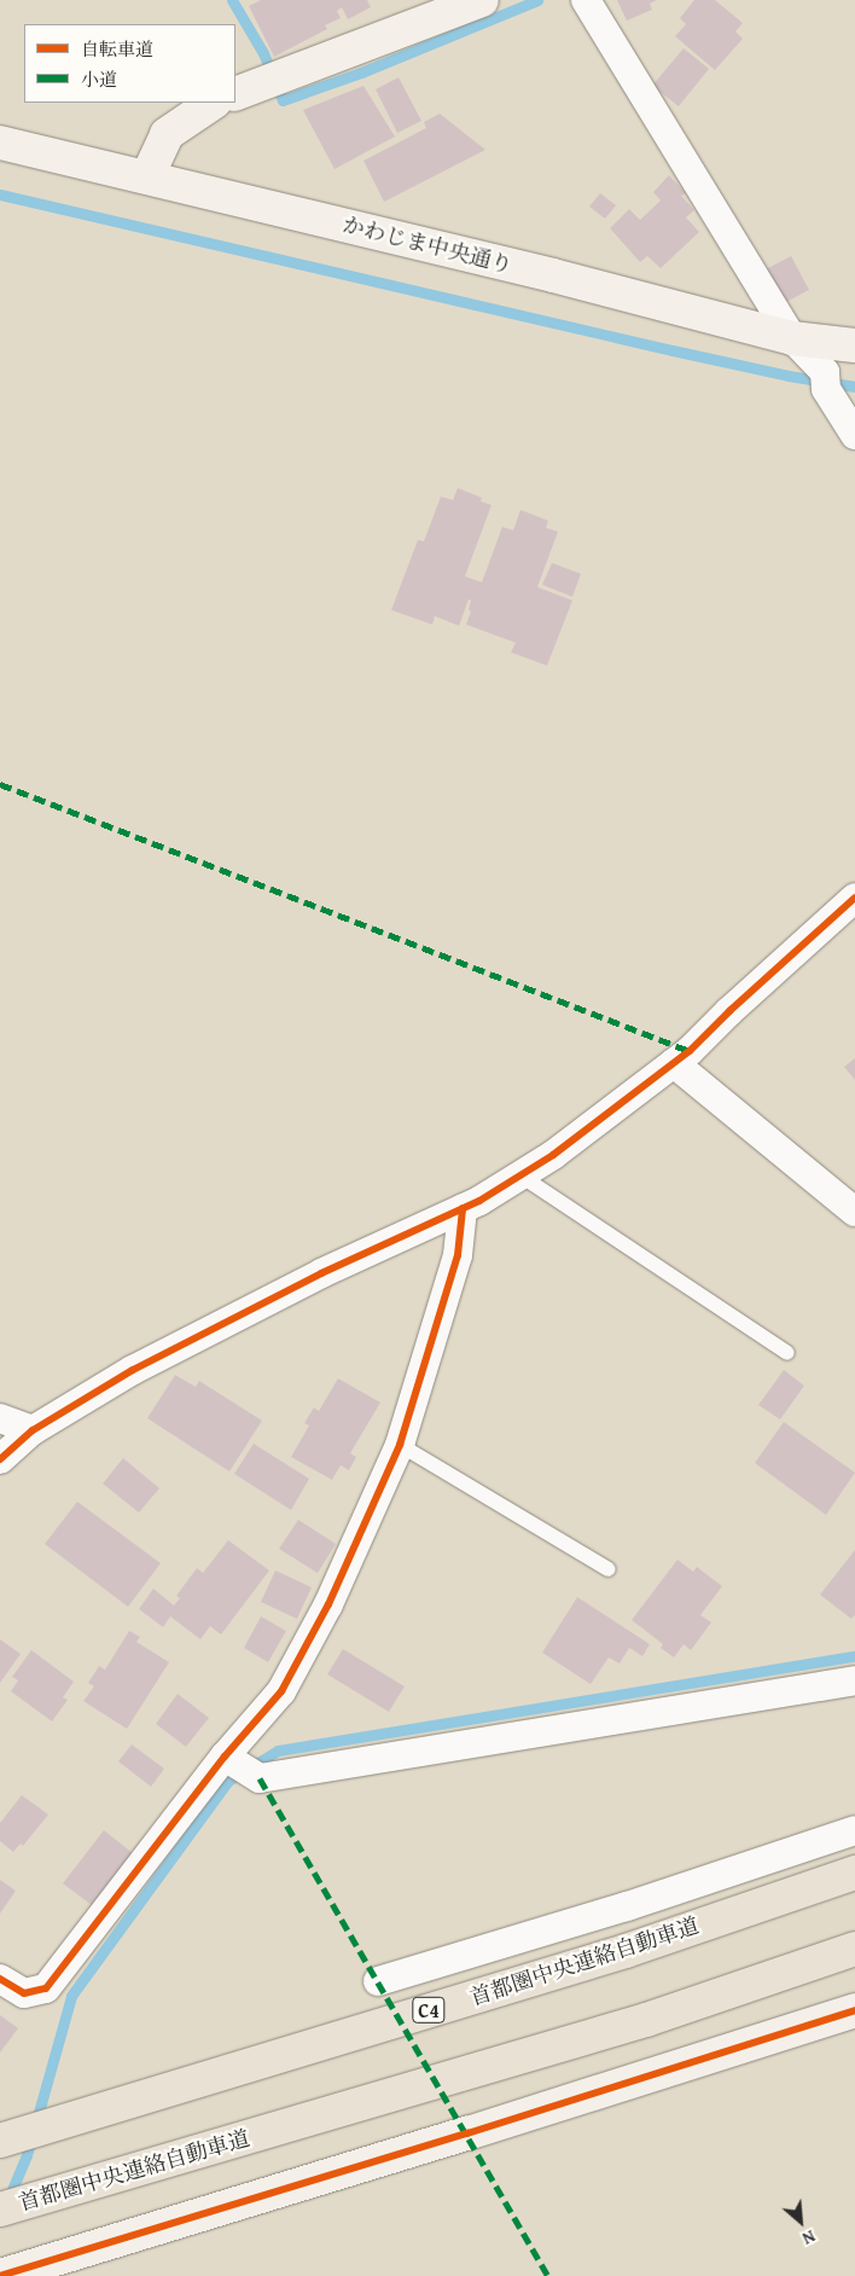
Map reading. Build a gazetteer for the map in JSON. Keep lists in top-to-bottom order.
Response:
{
  "streets": {
    "highway": ["首都圏中央連絡自動車道", "C4"],
    "street": ["かわじま中央通り"]
  },
  "legend": ["自転車道", "小道"],
  "north": "bottom right"
}
